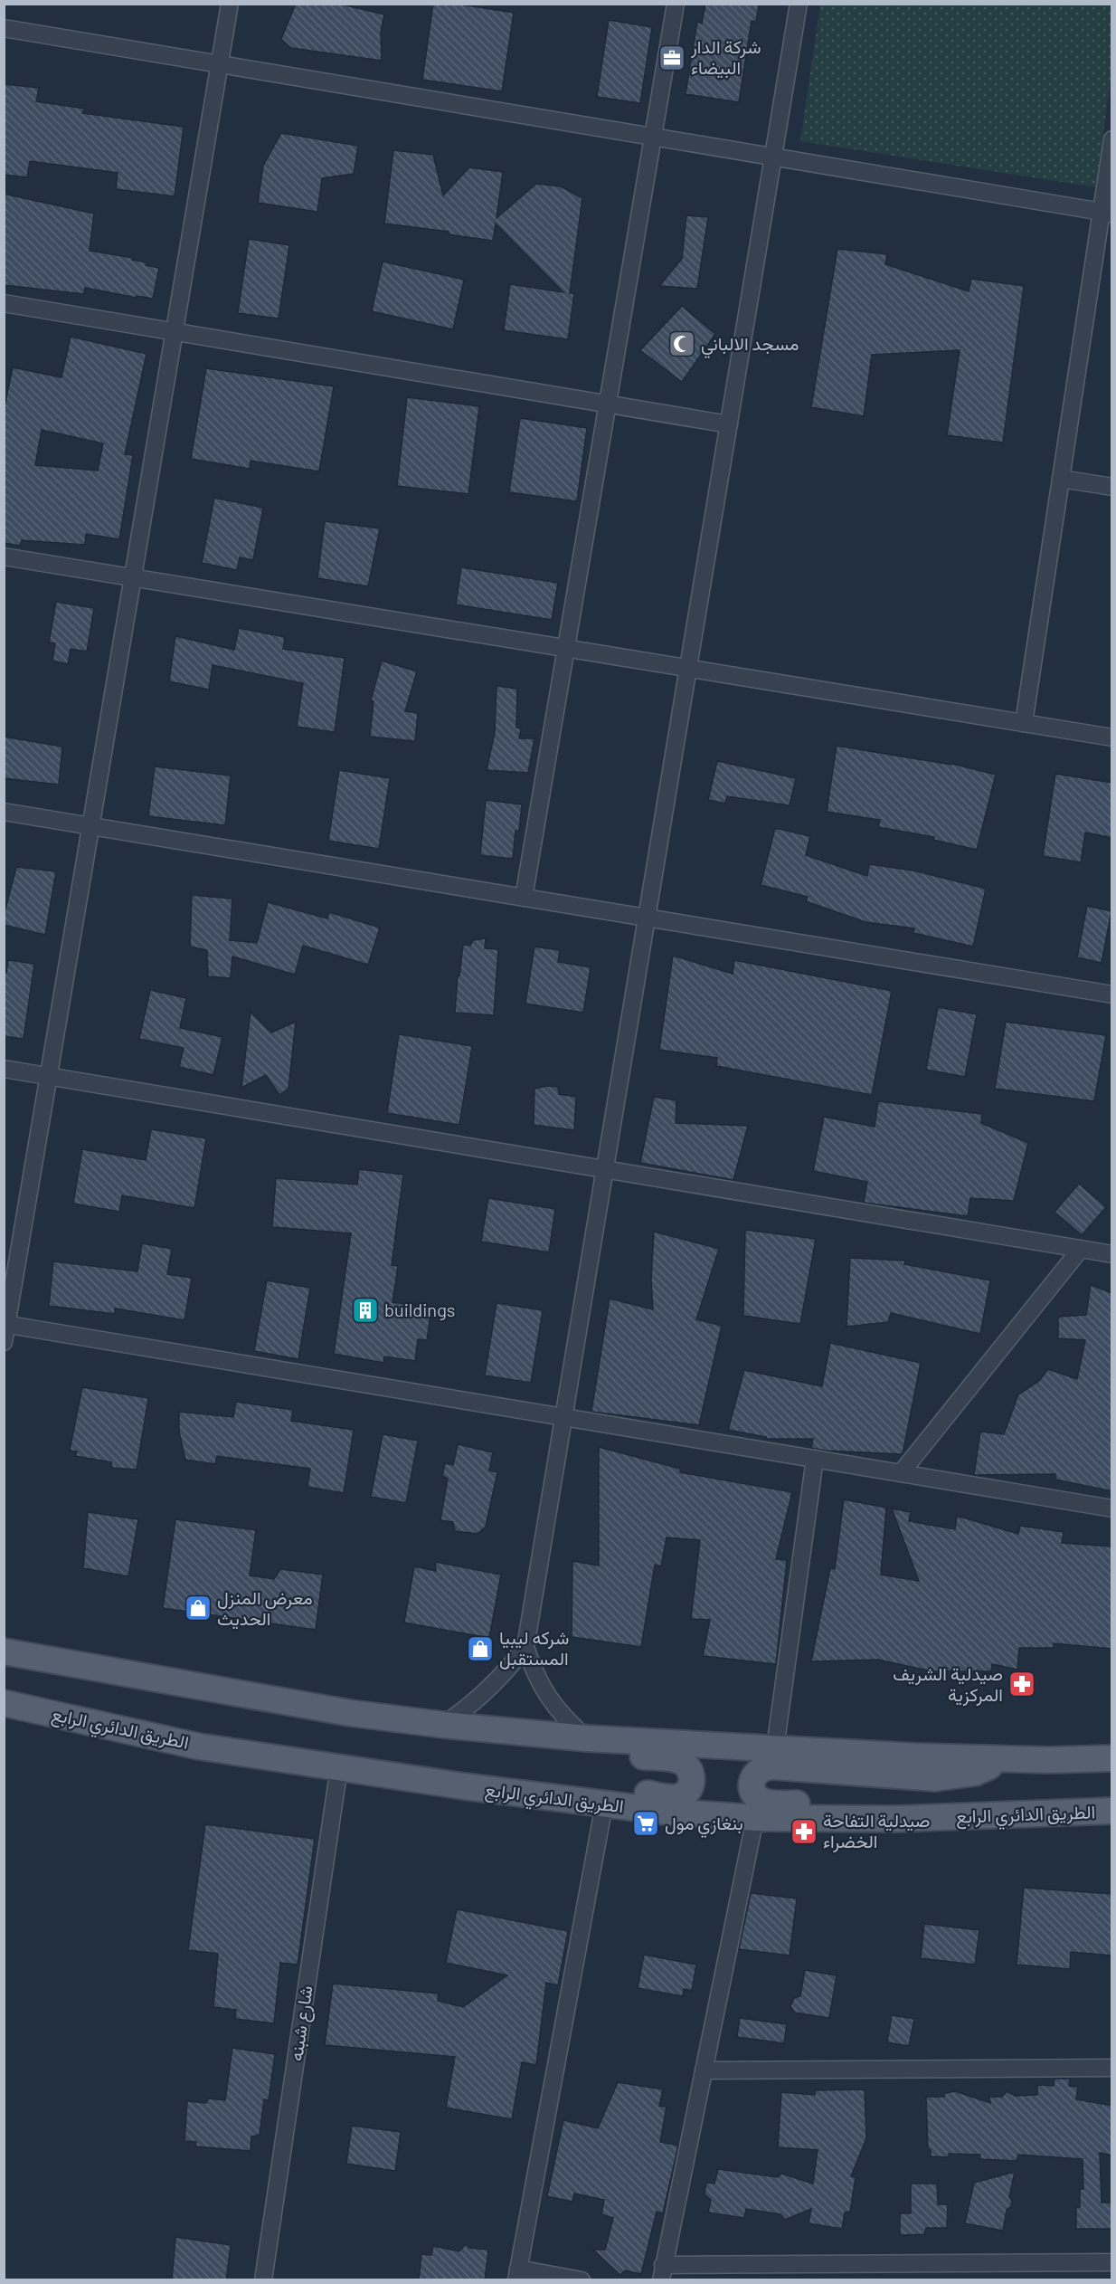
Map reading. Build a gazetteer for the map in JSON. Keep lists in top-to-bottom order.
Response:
{
  "streets": {
    "main road": ["الطريق الدائري الرابع"],
    "street": ["شارع شبنه"]
  },
  "crossings": [
    ["الطريق الدائري الرابع", "شارع شبنه"]
  ],
  "places": {
    "office": ["شركة الدار البيضاء"],
    "mosque": ["مسجد الالباني"],
    "building": ["buildings"],
    "shop": ["معرض المنزل الحديث", "شركه ليبيا المستقبل"],
    "pharmacy": ["صيدلية الشريف المركزية", "صيدلية التفاحة الخضراء"],
    "supermarket": ["بنغازي مول"]
  }
}
